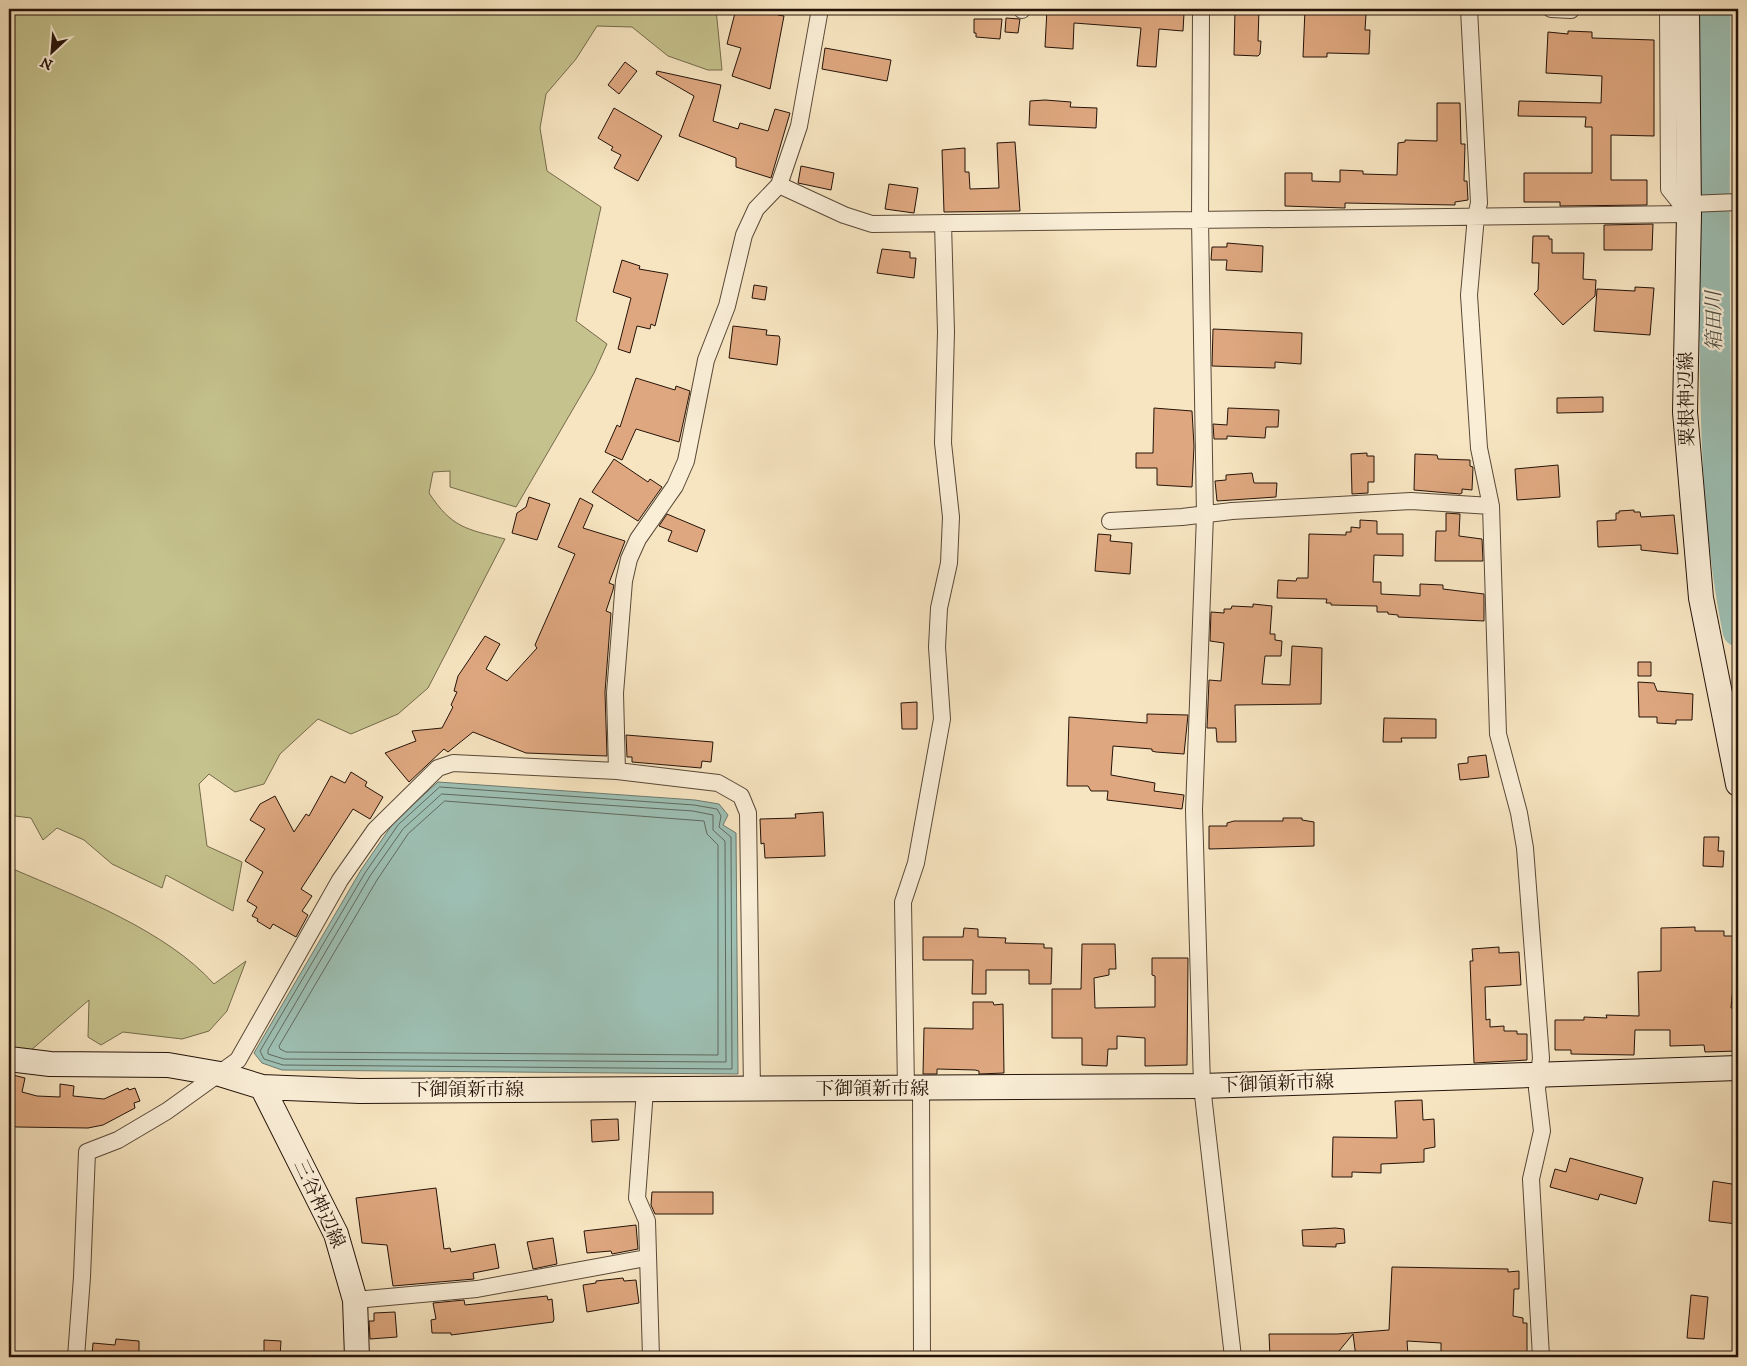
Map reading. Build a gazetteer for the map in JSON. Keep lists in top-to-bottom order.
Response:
{
  "streets": {
    "main road": ["粟根神辺線", "下御領新市線", "三谷神辺線"]
  },
  "crossings": [
    ["下御領新市線", "三谷神辺線"]
  ],
  "water": ["箱田川"],
  "north": "bottom left"
}
